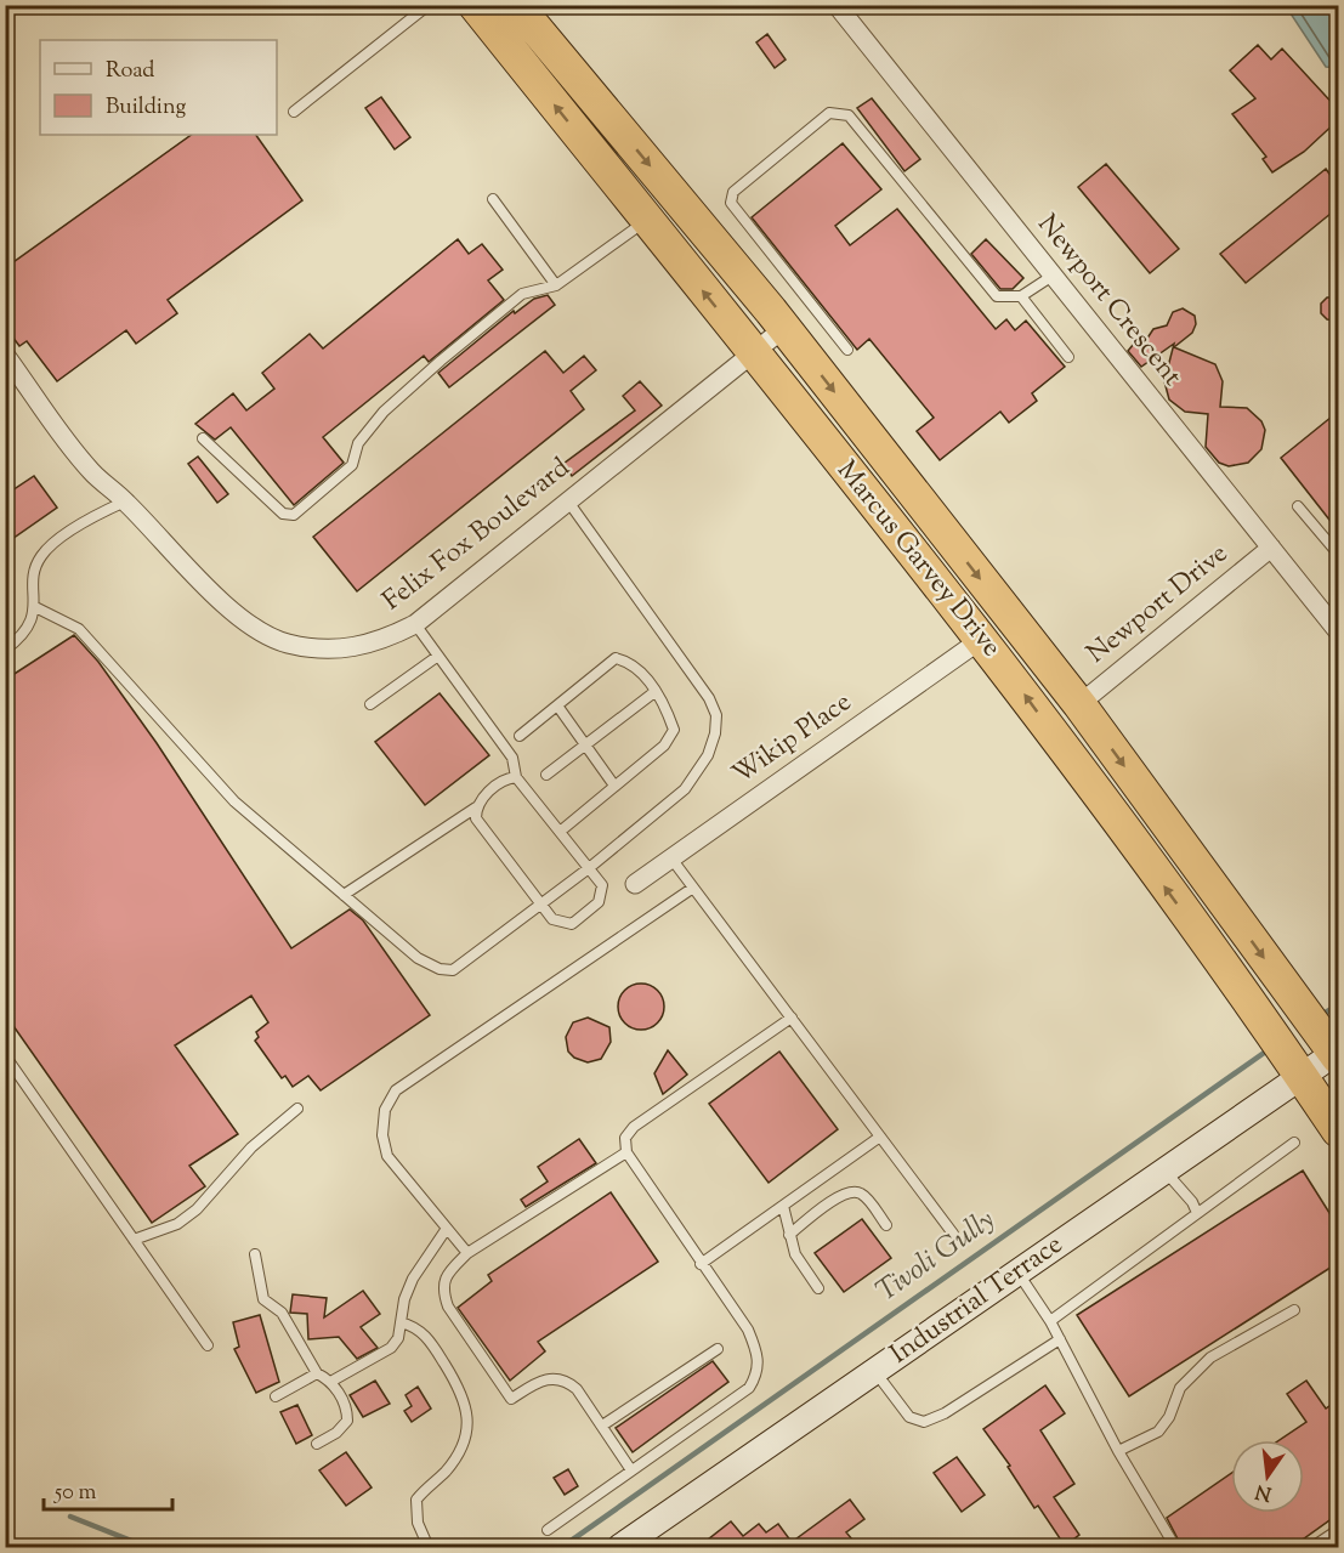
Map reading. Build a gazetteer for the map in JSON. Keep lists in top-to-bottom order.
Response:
{
  "streets": {
    "highway": ["Marcus Garvey Drive"],
    "street": [
      "Newport Crescent",
      "Felix Fox Boulevard",
      "Newport Drive",
      "Wikip Place",
      "Industrial Terrace"
    ]
  },
  "crossings": [
    ["Newport Crescent", "Newport Drive"],
    ["Felix Fox Boulevard", "Marcus Garvey Drive"],
    ["Marcus Garvey Drive", "Newport Drive"],
    ["Marcus Garvey Drive", "Wikip Place"],
    ["Marcus Garvey Drive", "Industrial Terrace"]
  ],
  "water": ["Tivoli Gully"],
  "legend": ["Road", "Building"],
  "scale_bar": "50 m",
  "north": "bottom"
}
